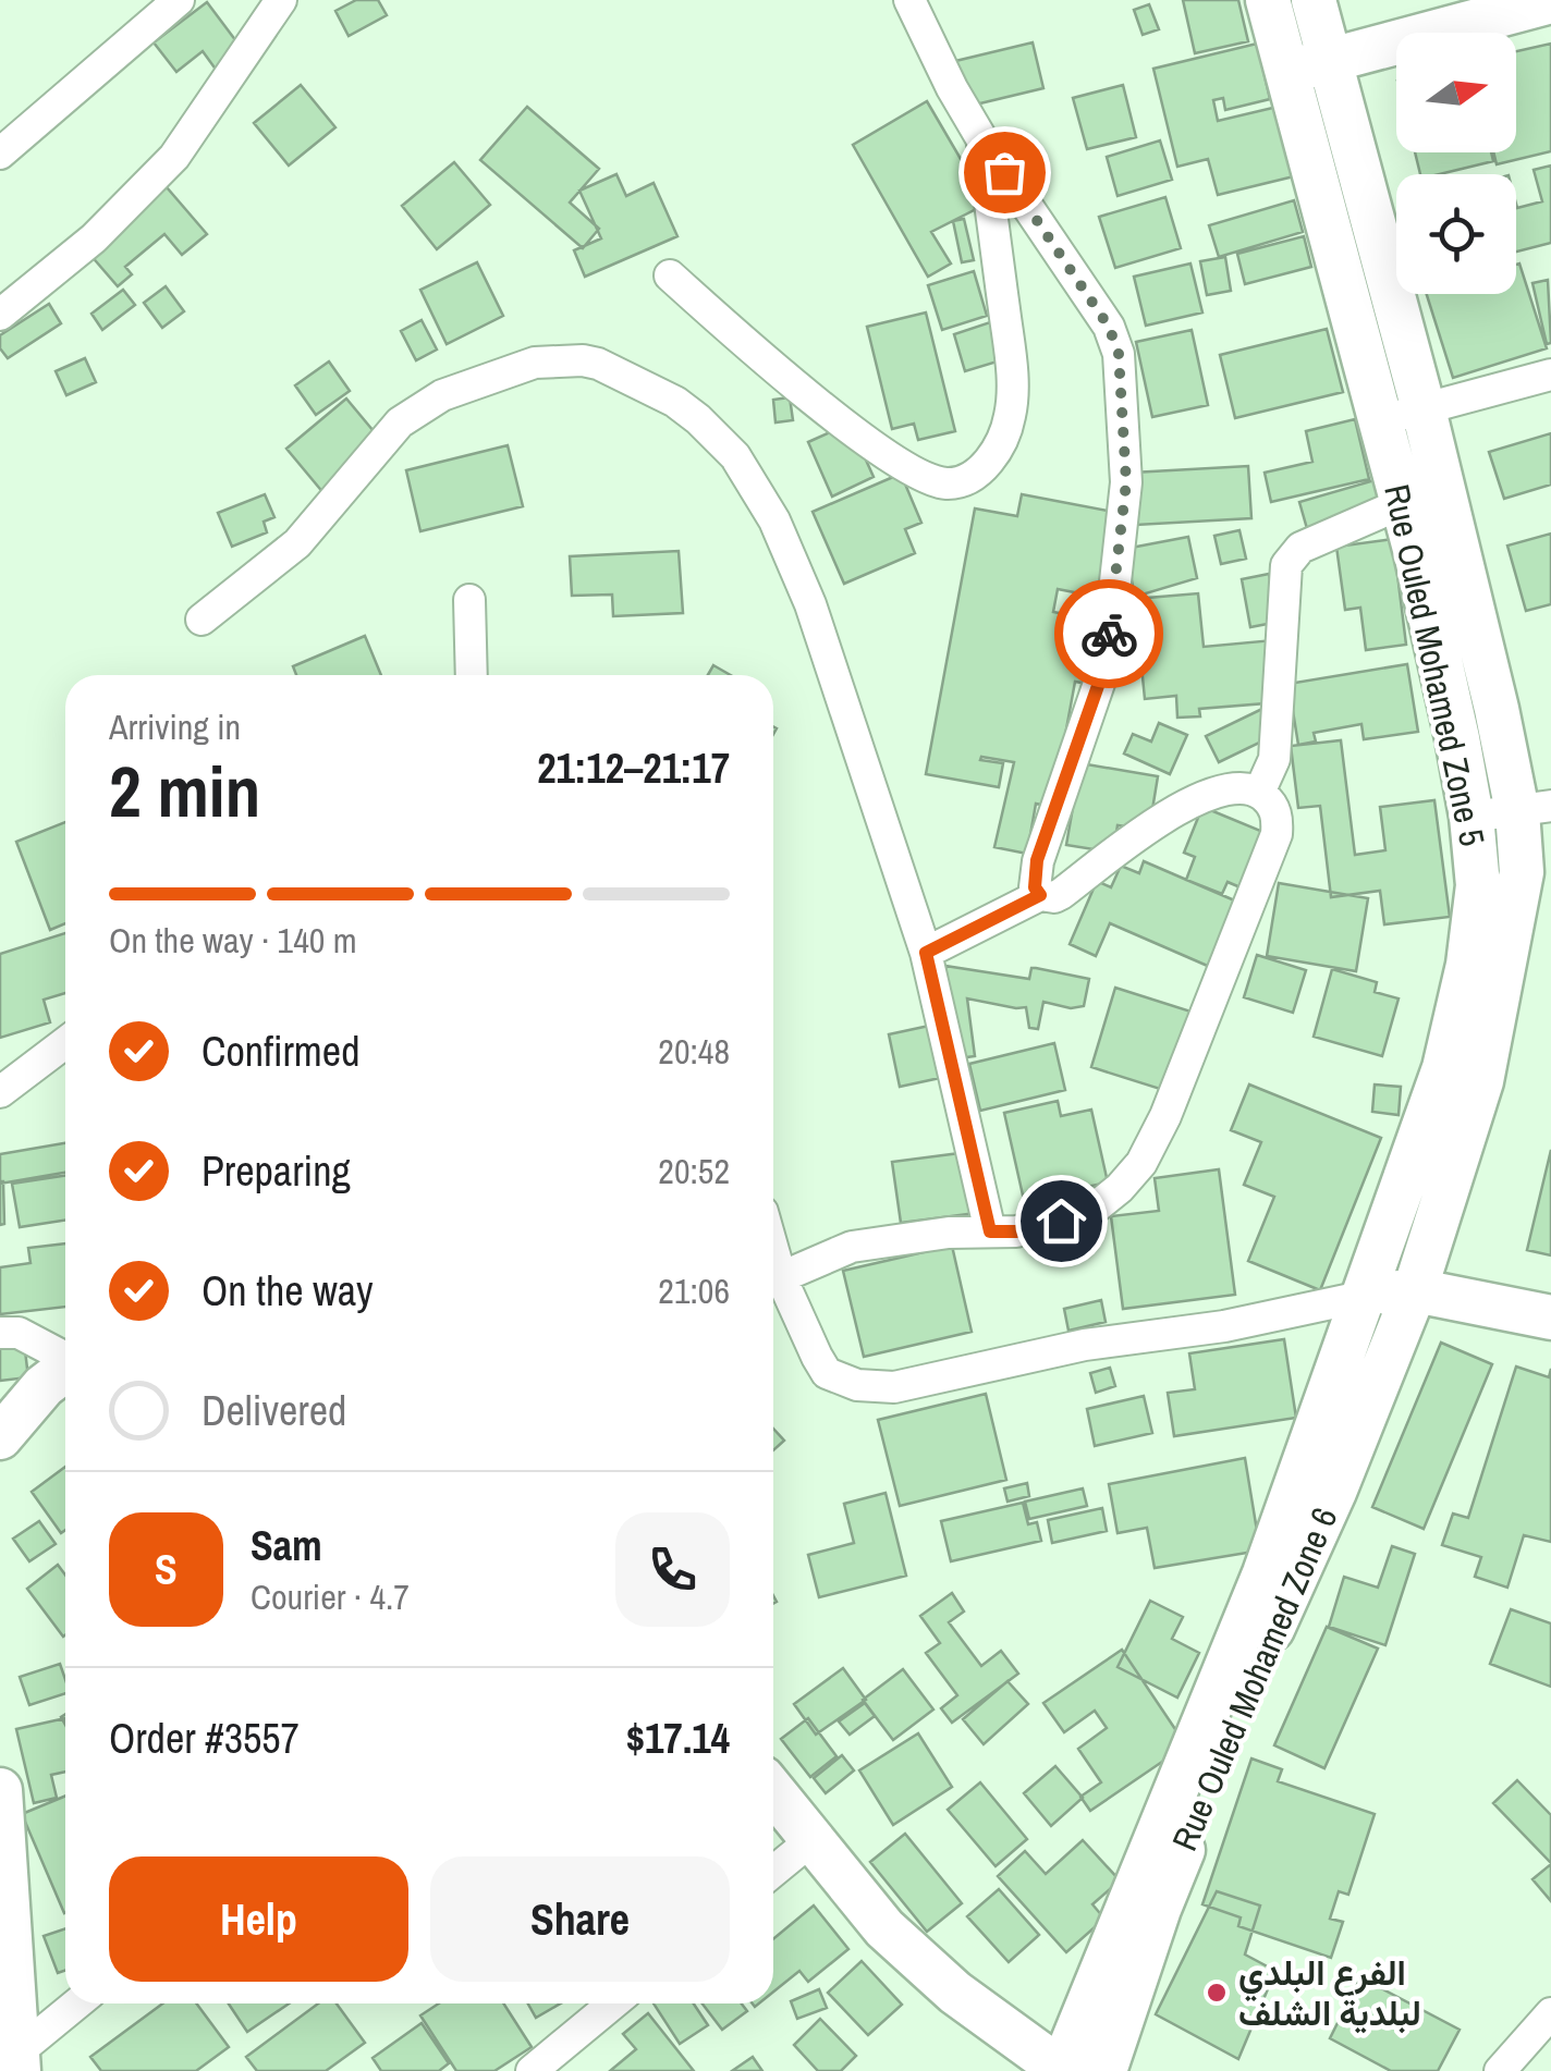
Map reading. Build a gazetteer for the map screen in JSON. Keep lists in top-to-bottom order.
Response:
{
  "streets": {
    "street": ["Rue Ouled Mohamed Zone 5", "Rue Ouled Mohamed Zone 6"]
  },
  "crossings": [
    ["Rue Ouled Mohamed Zone 5", "Rue Ouled Mohamed Zone 6"]
  ],
  "places": ["الفرع البلدي لبلدية الشلف"],
  "north": "right",
  "page": {
    "heading": ["2 min", "Arriving in", "21:12–21:17"],
    "panel": [
      "Sam",
      "Courier · 4.7",
      "Order #3557",
      "$17.14"
    ],
    "bar": "On the way · 140 m",
    "list": [
      ["Confirmed", "20:48"],
      ["Preparing", "20:52"],
      ["On the way", "21:06"],
      "Delivered"
    ],
    "round": "S",
    "buttons": ["Help", "Share"]
  }
}
